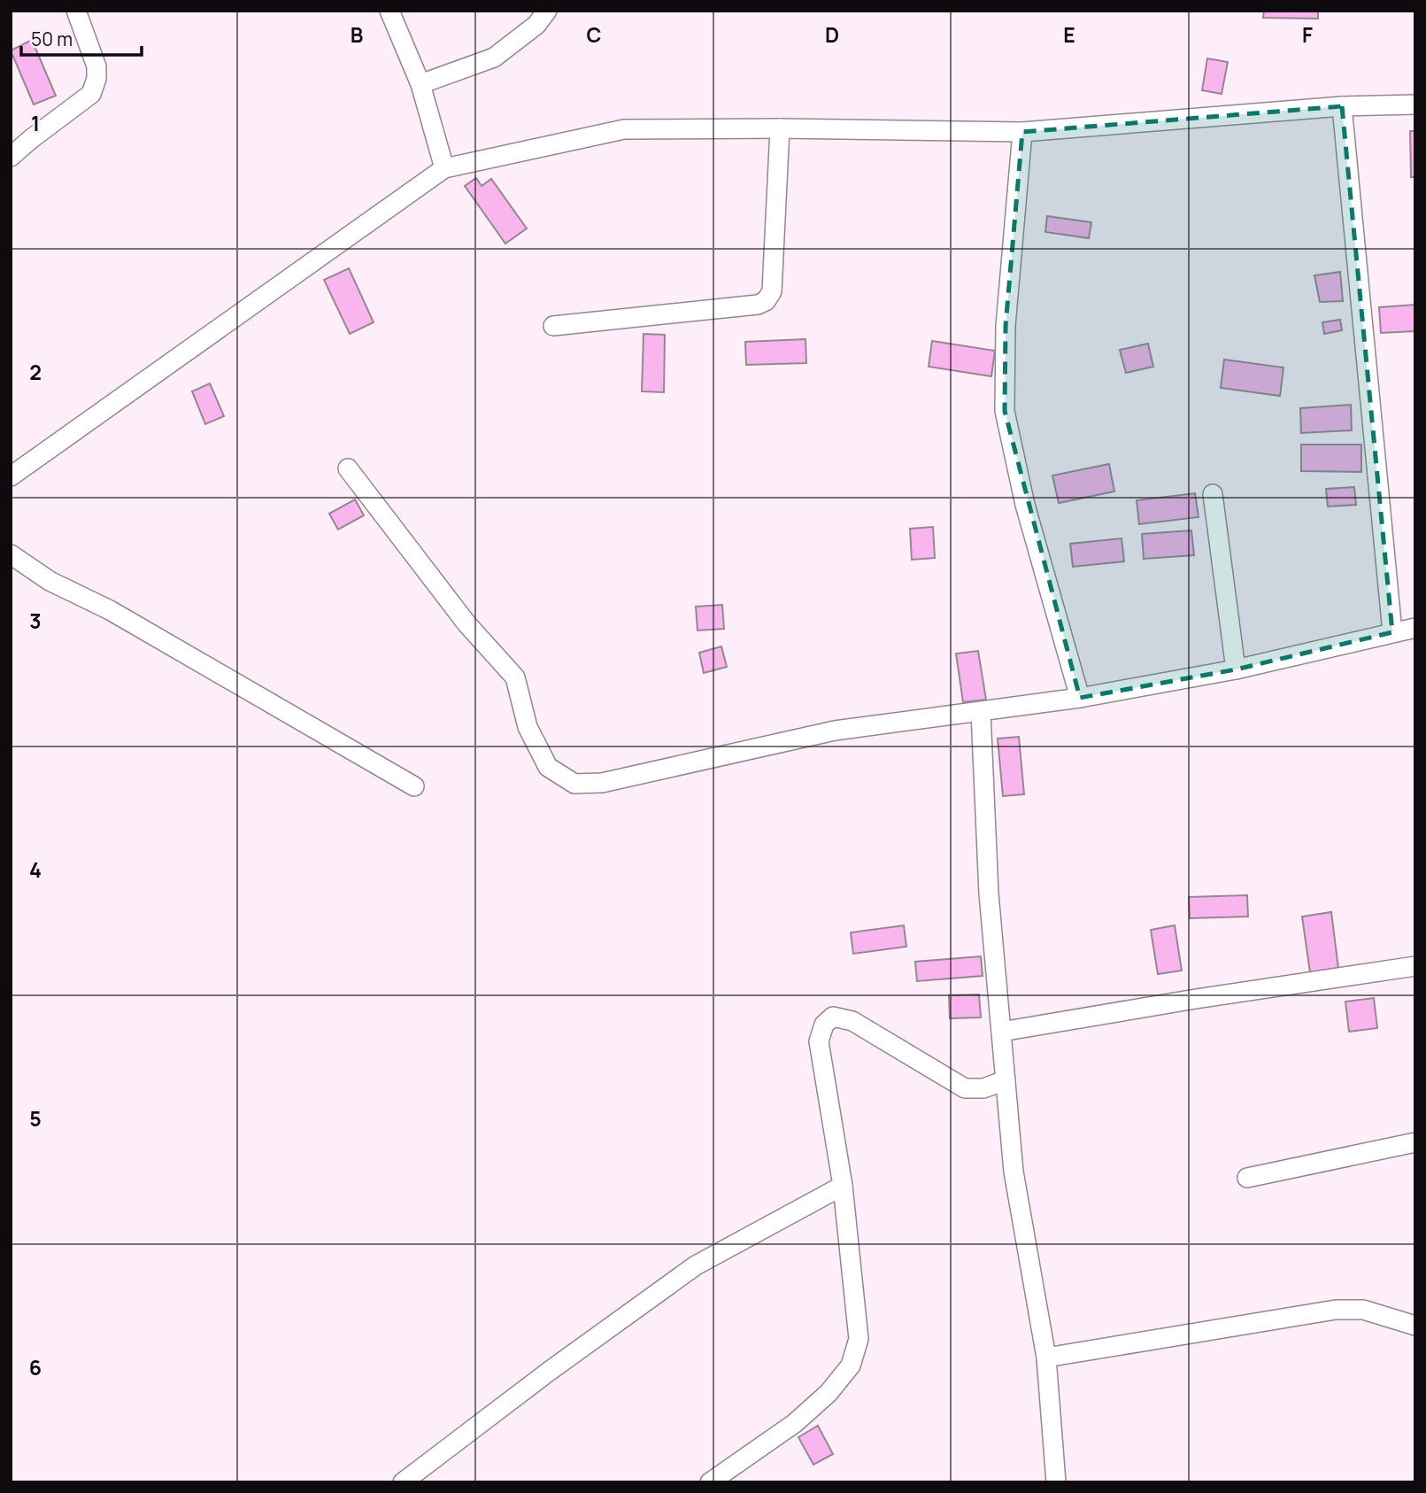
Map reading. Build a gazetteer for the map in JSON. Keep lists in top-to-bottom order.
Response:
{
  "scale_bar": "50 m",
  "grid": {
    "columns": [
      "B",
      "C",
      "D",
      "E",
      "F"
    ],
    "rows": [
      "1",
      "2",
      "3",
      "4",
      "5",
      "6"
    ]
  }
}
